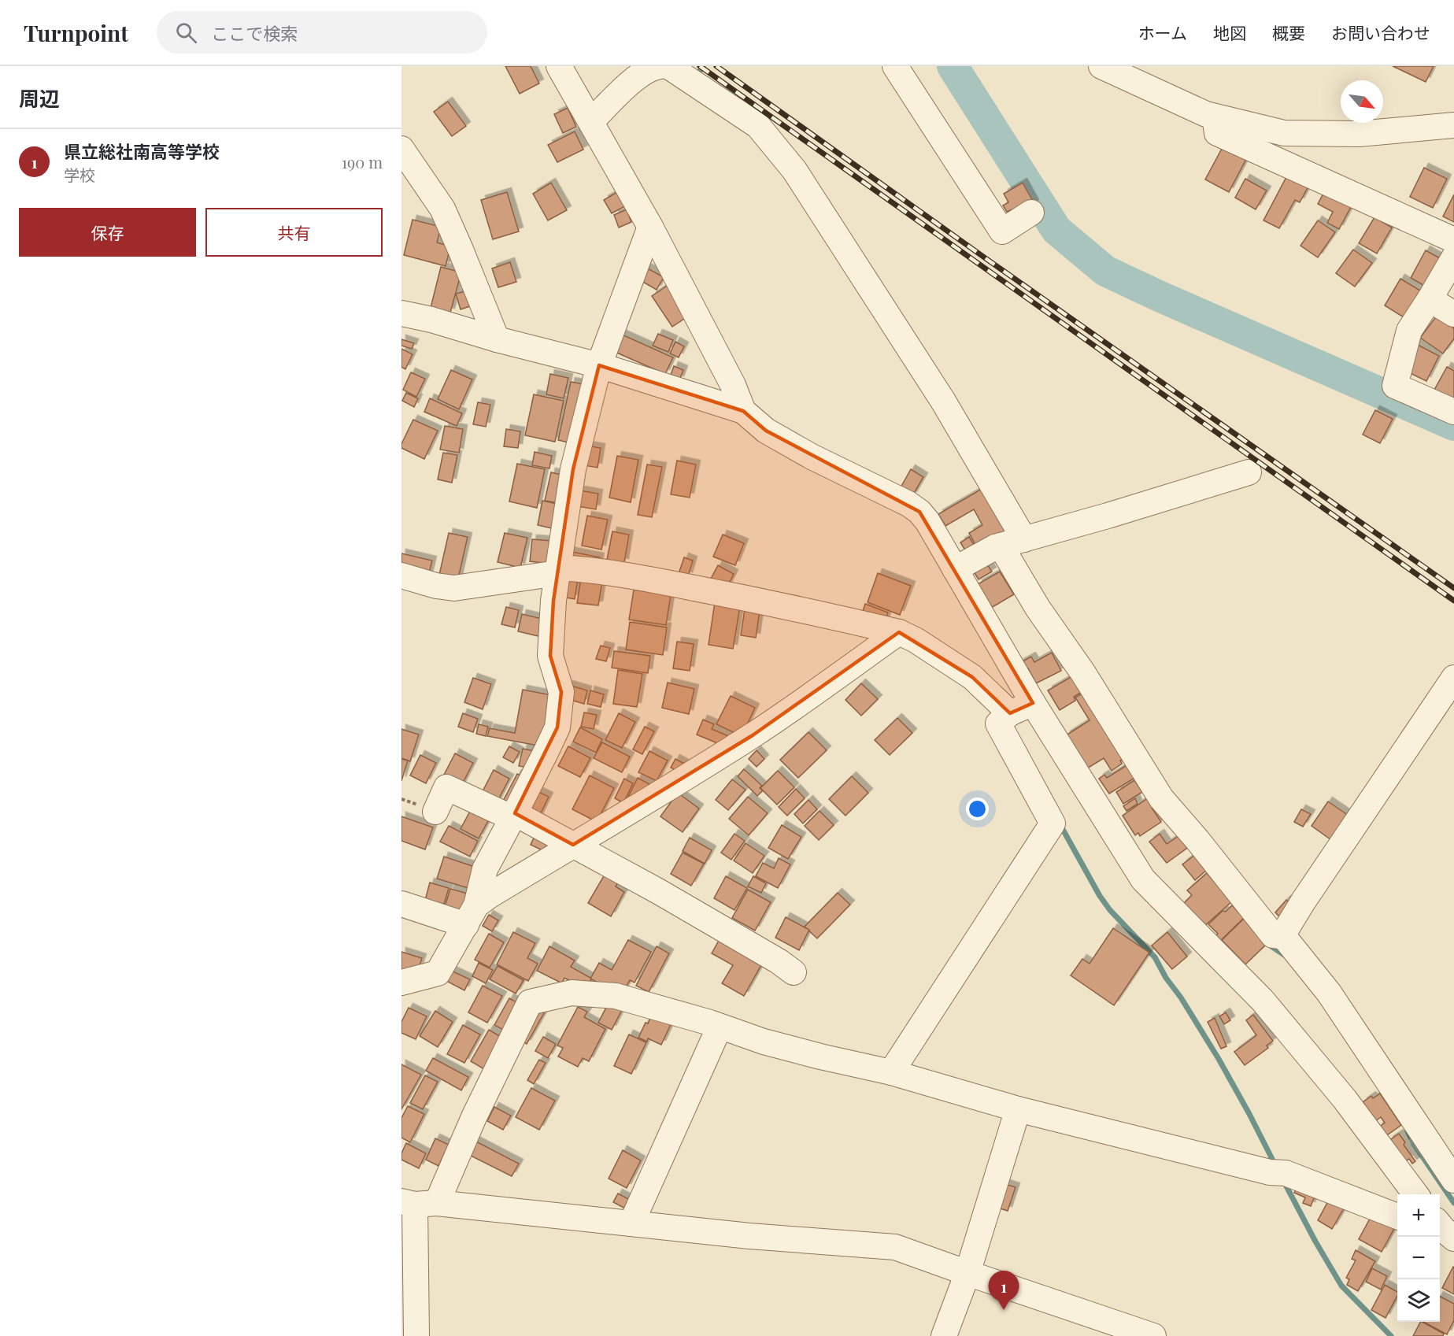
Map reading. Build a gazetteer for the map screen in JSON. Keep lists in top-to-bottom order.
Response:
{
  "north": "bottom right",
  "page": {
    "header": "Turnpoint",
    "search": "ここで検索",
    "nav": [
      "ホーム",
      "地図",
      "概要",
      "お問い合わせ"
    ],
    "heading": "周辺",
    "list": [
      {
        "mark": "1",
        "name": "県立総社南高等学校",
        "note": "学校",
        "value": "190 m"
      }
    ],
    "buttons": ["保存", "共有"],
    "map_buttons": ["+", "−"],
    "pins": "1"
  }
}
